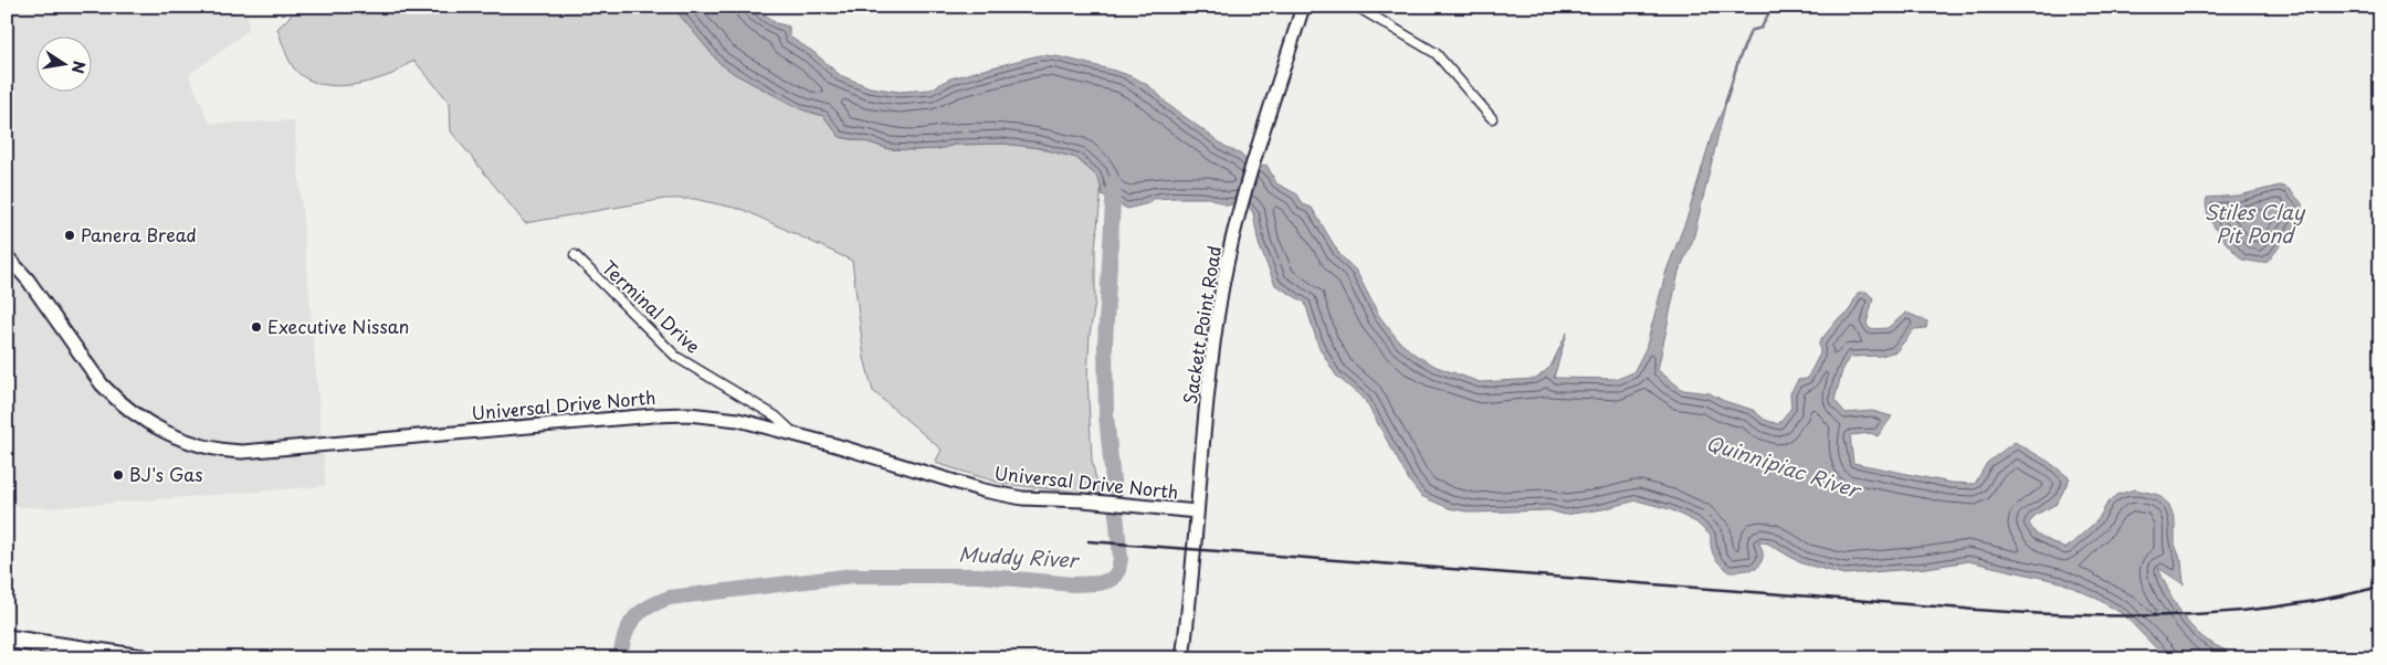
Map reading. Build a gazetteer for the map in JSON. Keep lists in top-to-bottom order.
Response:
{
  "streets": {
    "street": ["Terminal Drive", "Sackett Point Road", "Universal Drive North"]
  },
  "crossings": [
    ["Terminal Drive", "Universal Drive North"],
    ["Sackett Point Road", "Universal Drive North"]
  ],
  "water": ["Stiles Clay Pit Pond", "Quinnipiac River", "Muddy River"],
  "places": ["Panera Bread", "Executive Nissan", "BJ's Gas"],
  "north": "right"
}
